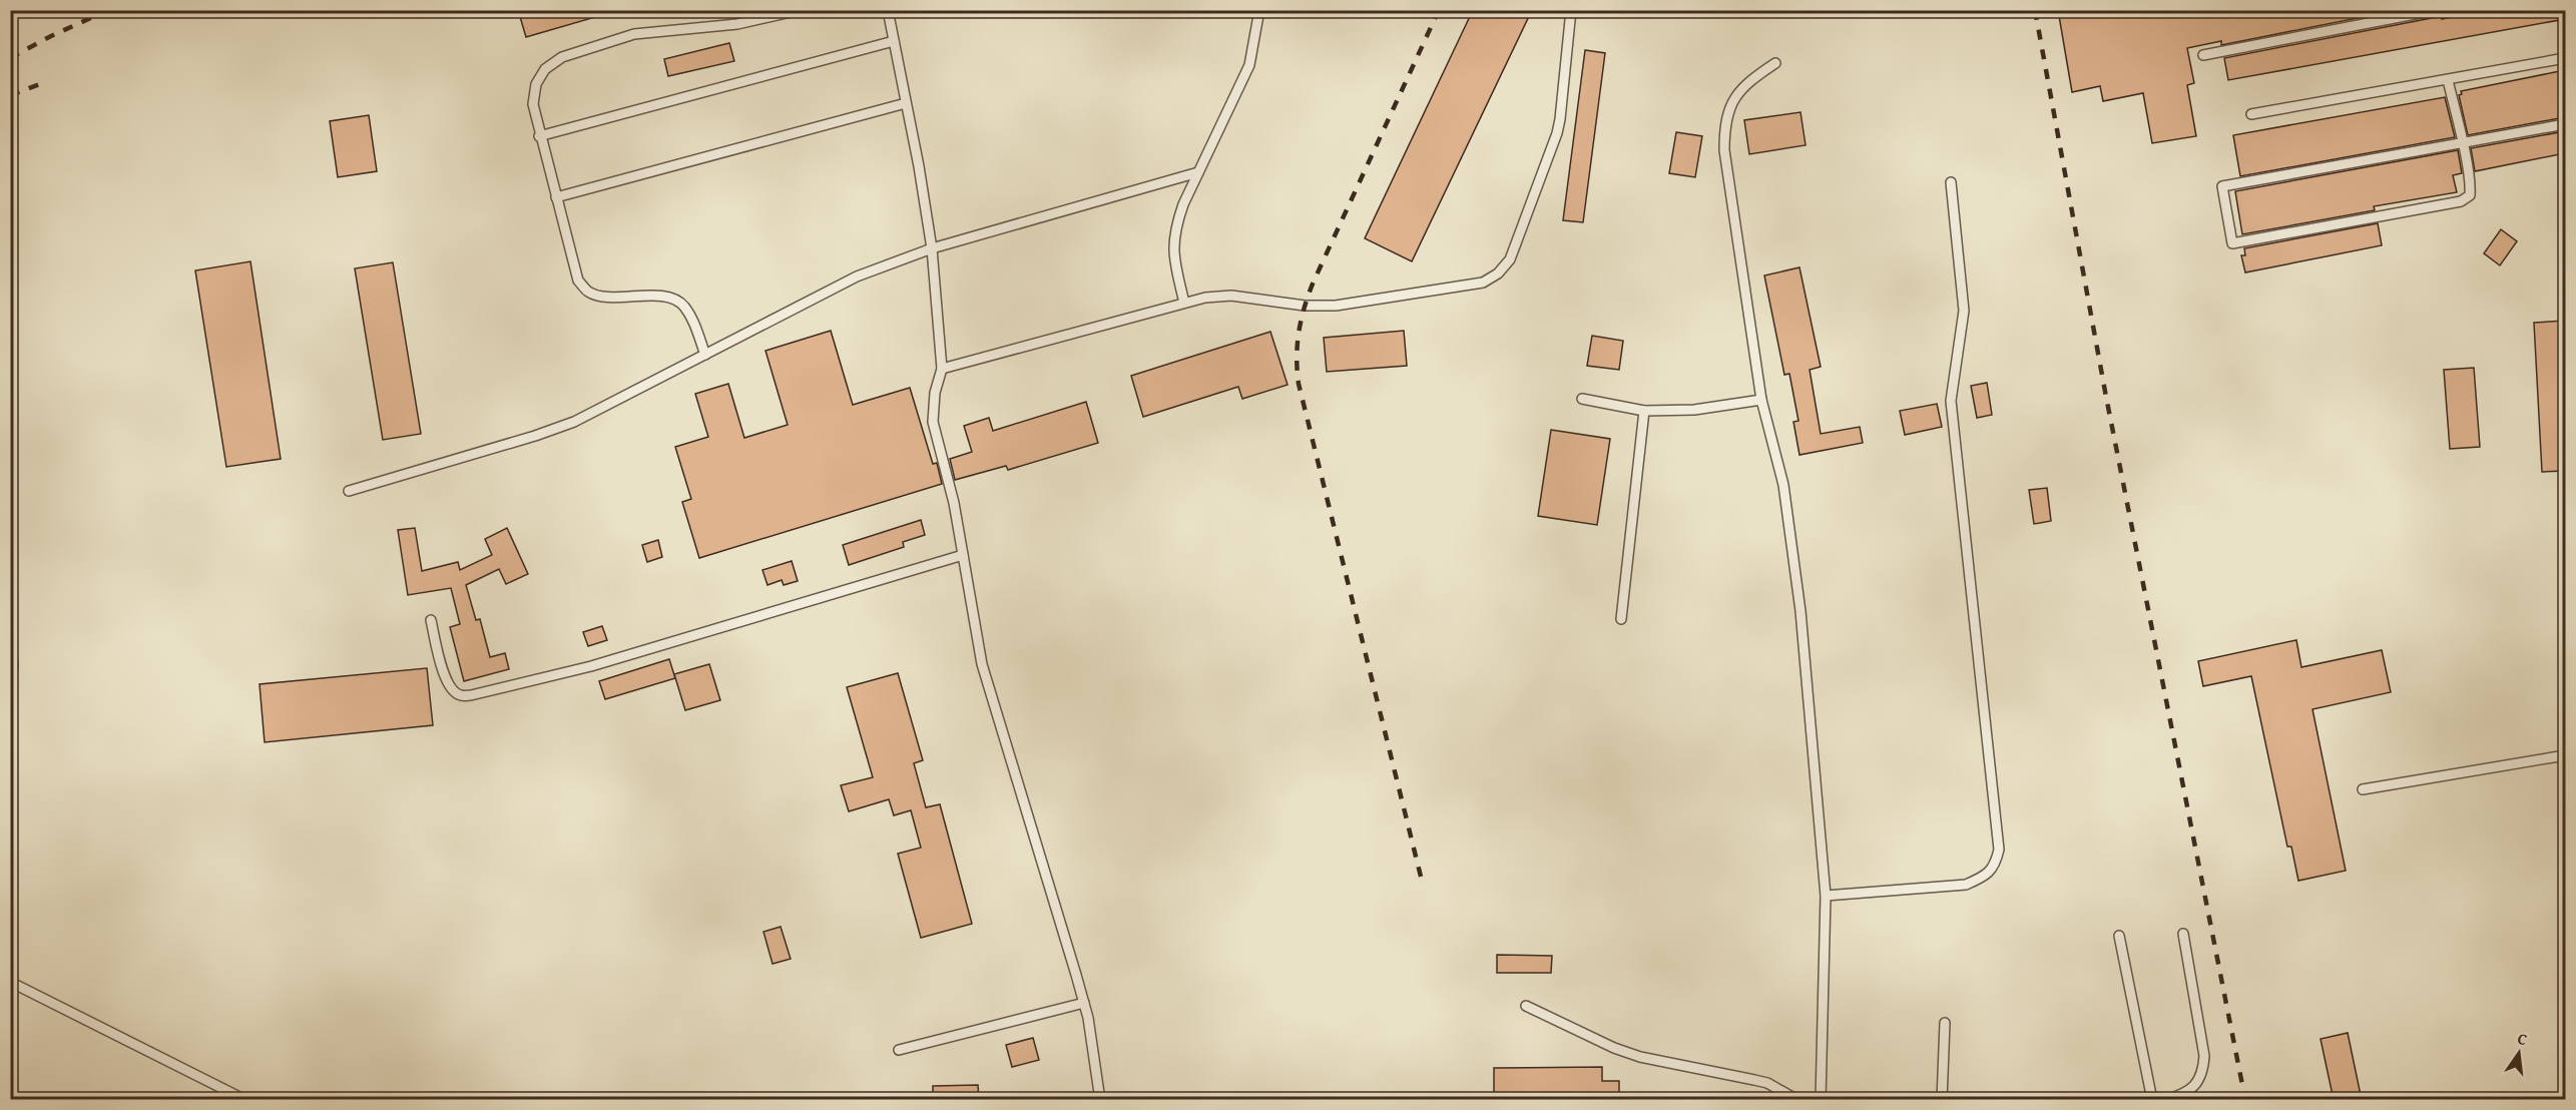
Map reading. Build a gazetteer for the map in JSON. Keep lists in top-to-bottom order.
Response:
{
  "north": "top"
}
